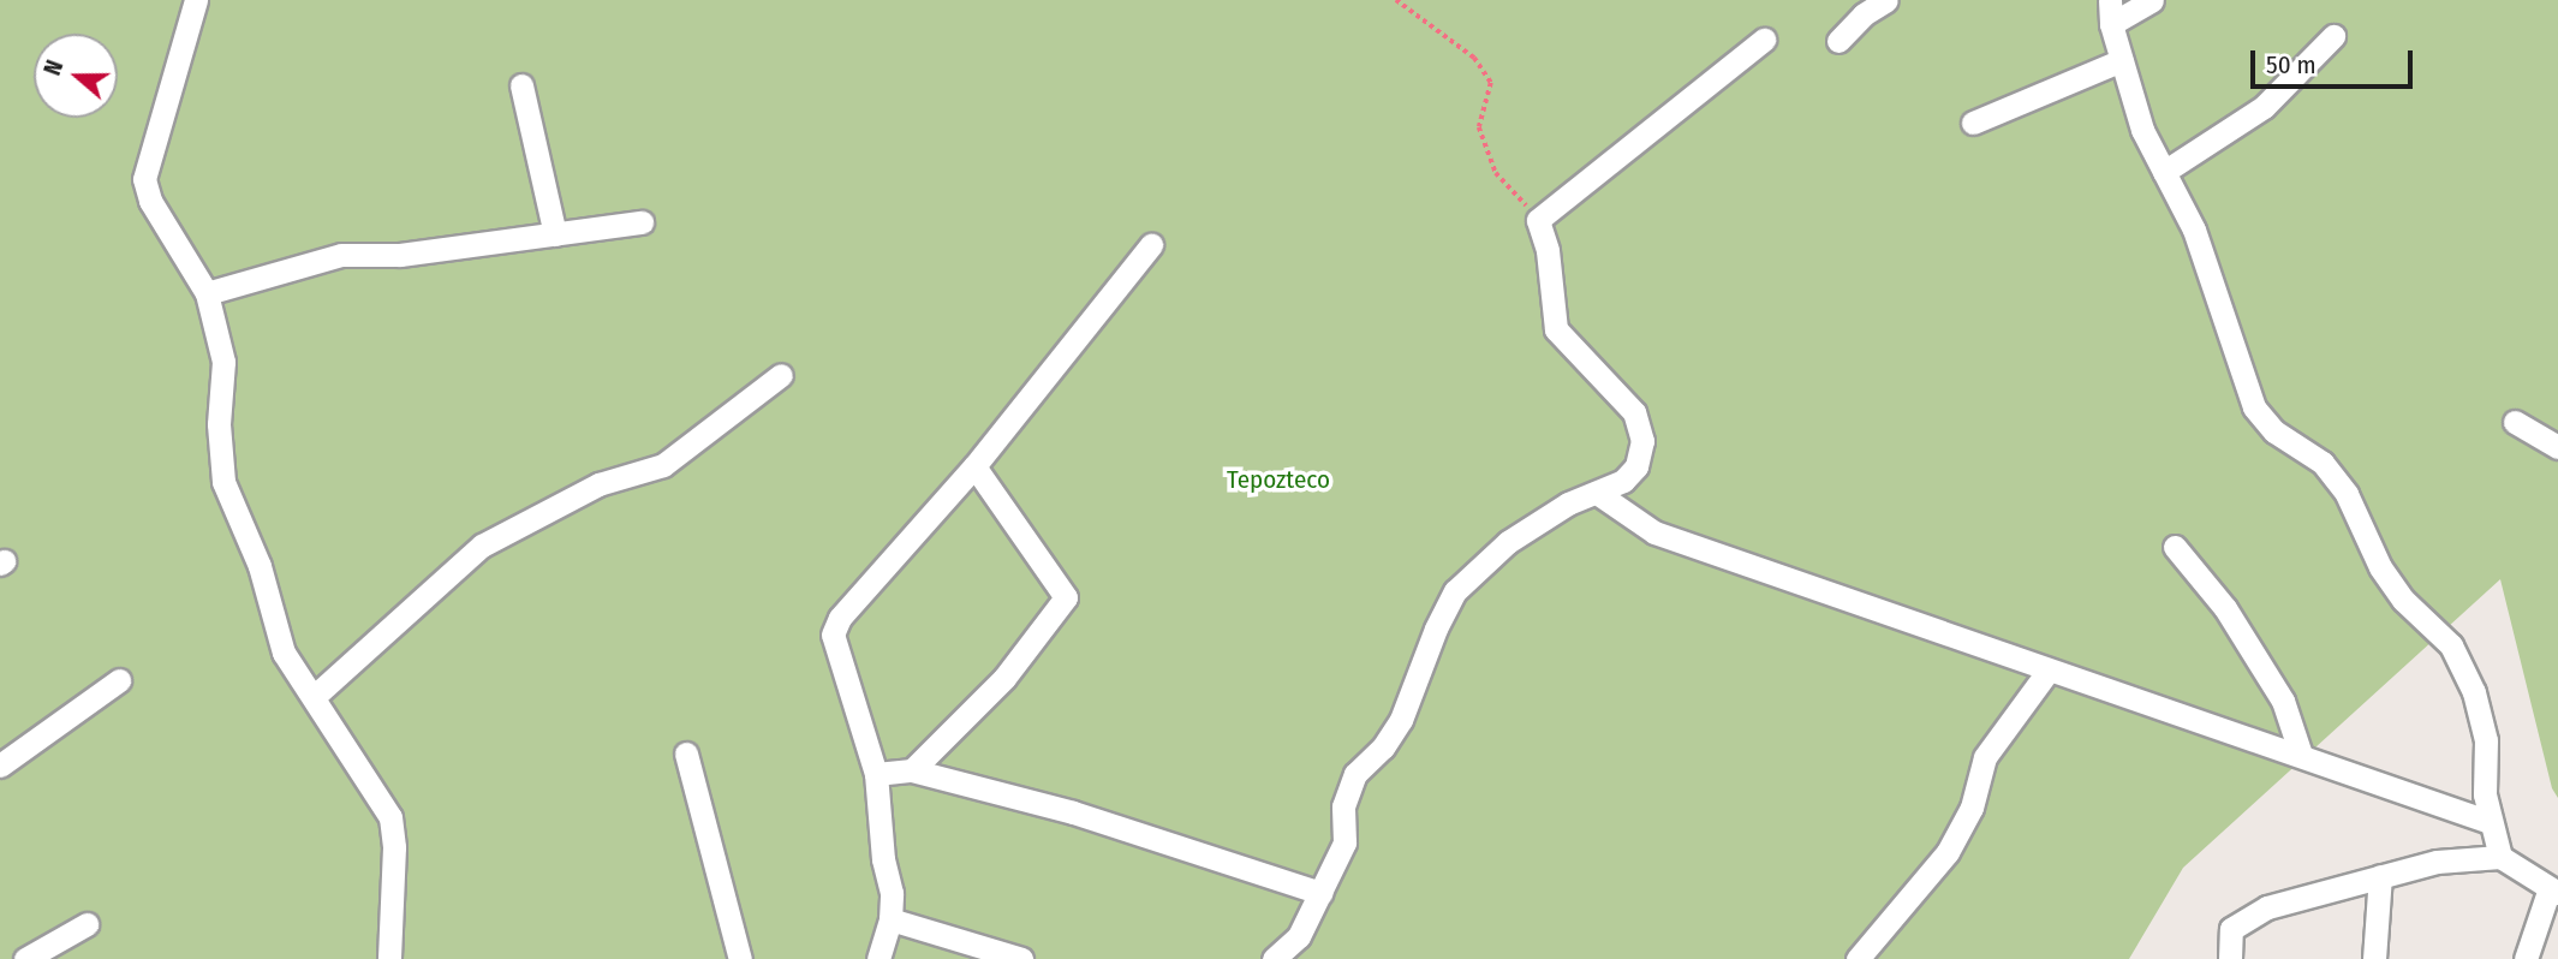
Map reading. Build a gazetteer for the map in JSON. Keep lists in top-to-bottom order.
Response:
{
  "parks": ["Tepozteco"],
  "scale_bar": "50 m",
  "north": "left"
}
